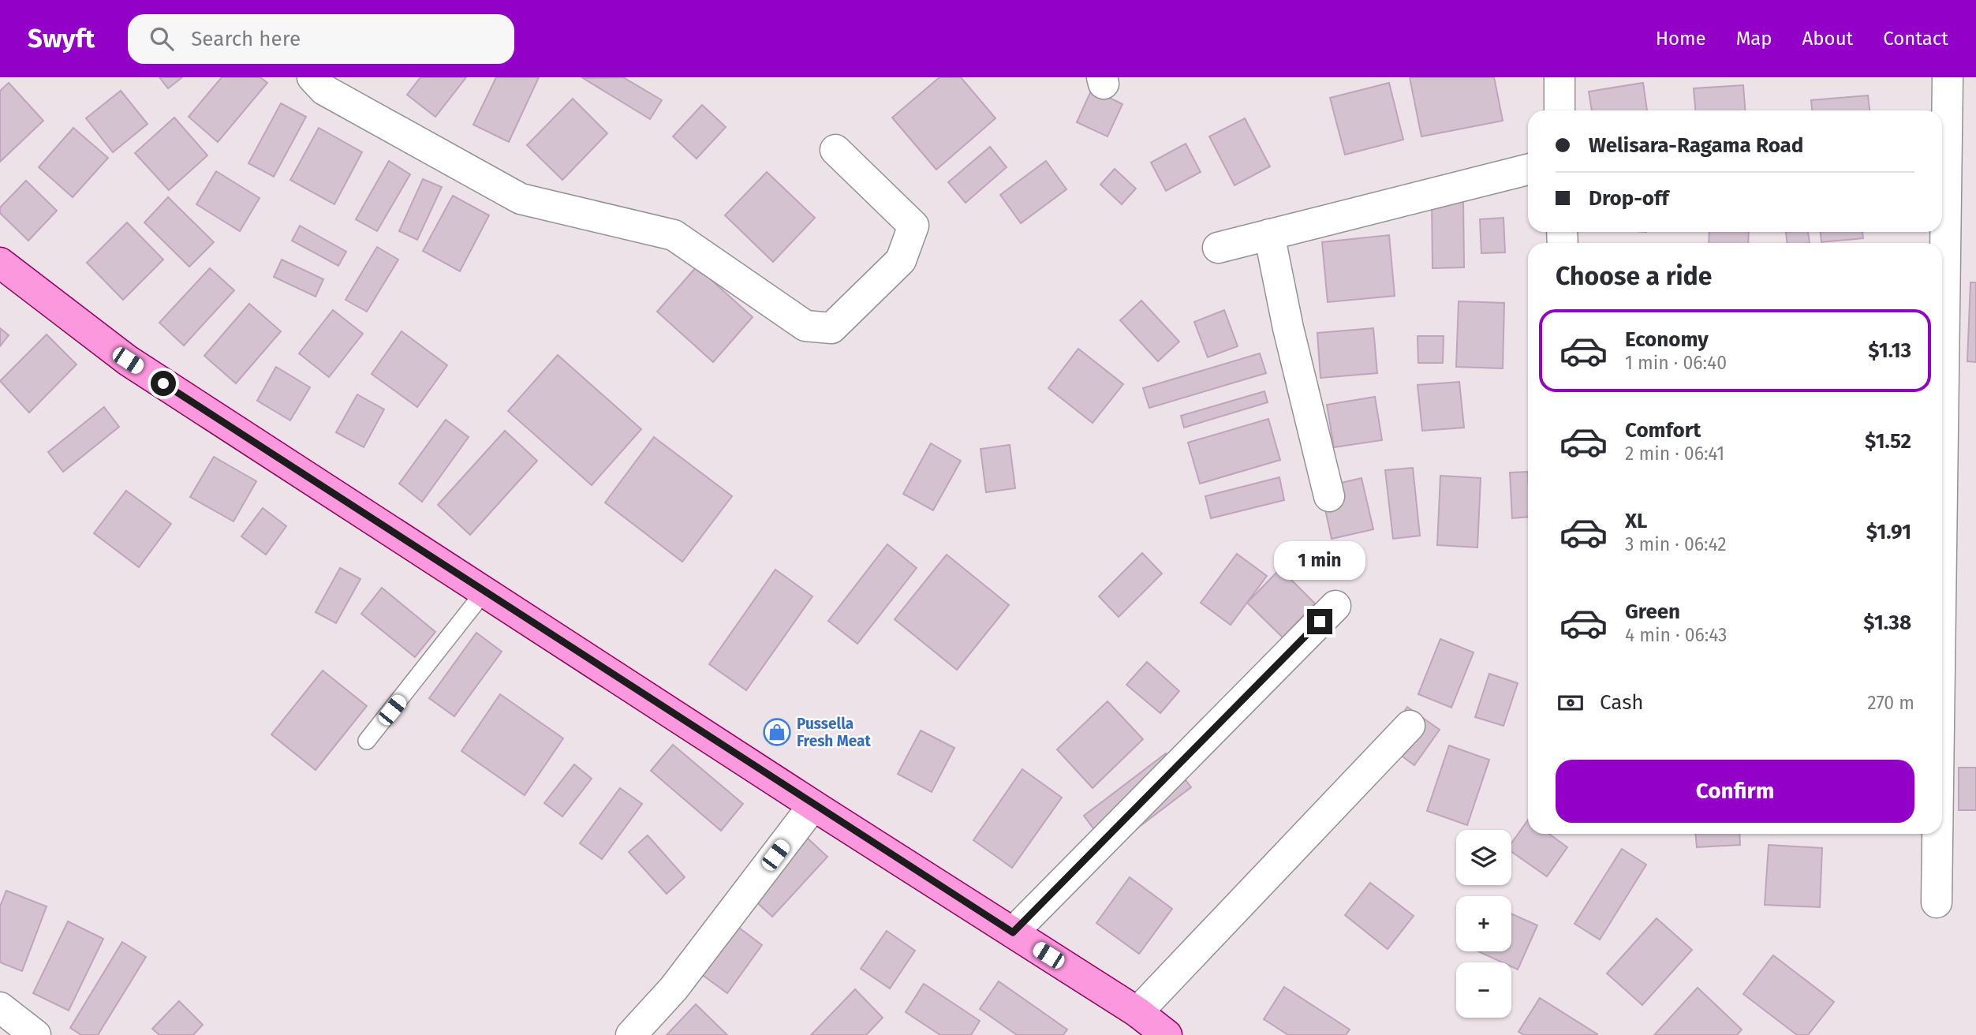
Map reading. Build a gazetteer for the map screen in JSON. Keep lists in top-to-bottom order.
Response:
{
  "places": {
    "shop": ["Pussella Fresh Meat"]
  },
  "page": {
    "header": "Swyft",
    "search": "Search here",
    "nav": [
      "Home",
      "Map",
      "About",
      "Contact"
    ],
    "banner": ["Welisara-Ragama Road", "Drop-off"],
    "heading": "Choose a ride",
    "list": [
      {
        "name": "Economy",
        "note": "1 min · 06:40",
        "value": "$1.13"
      },
      {
        "name": "Comfort",
        "note": "2 min · 06:41",
        "value": "$1.52"
      },
      {
        "name": "XL",
        "note": "3 min · 06:42",
        "value": "$1.91"
      },
      {
        "name": "Green",
        "note": "4 min · 06:43",
        "value": "$1.38"
      }
    ],
    "bubble": "1 min",
    "pay": ["Cash", "270 m"],
    "buttons": "Confirm",
    "map_buttons": ["+", "−"]
  }
}
